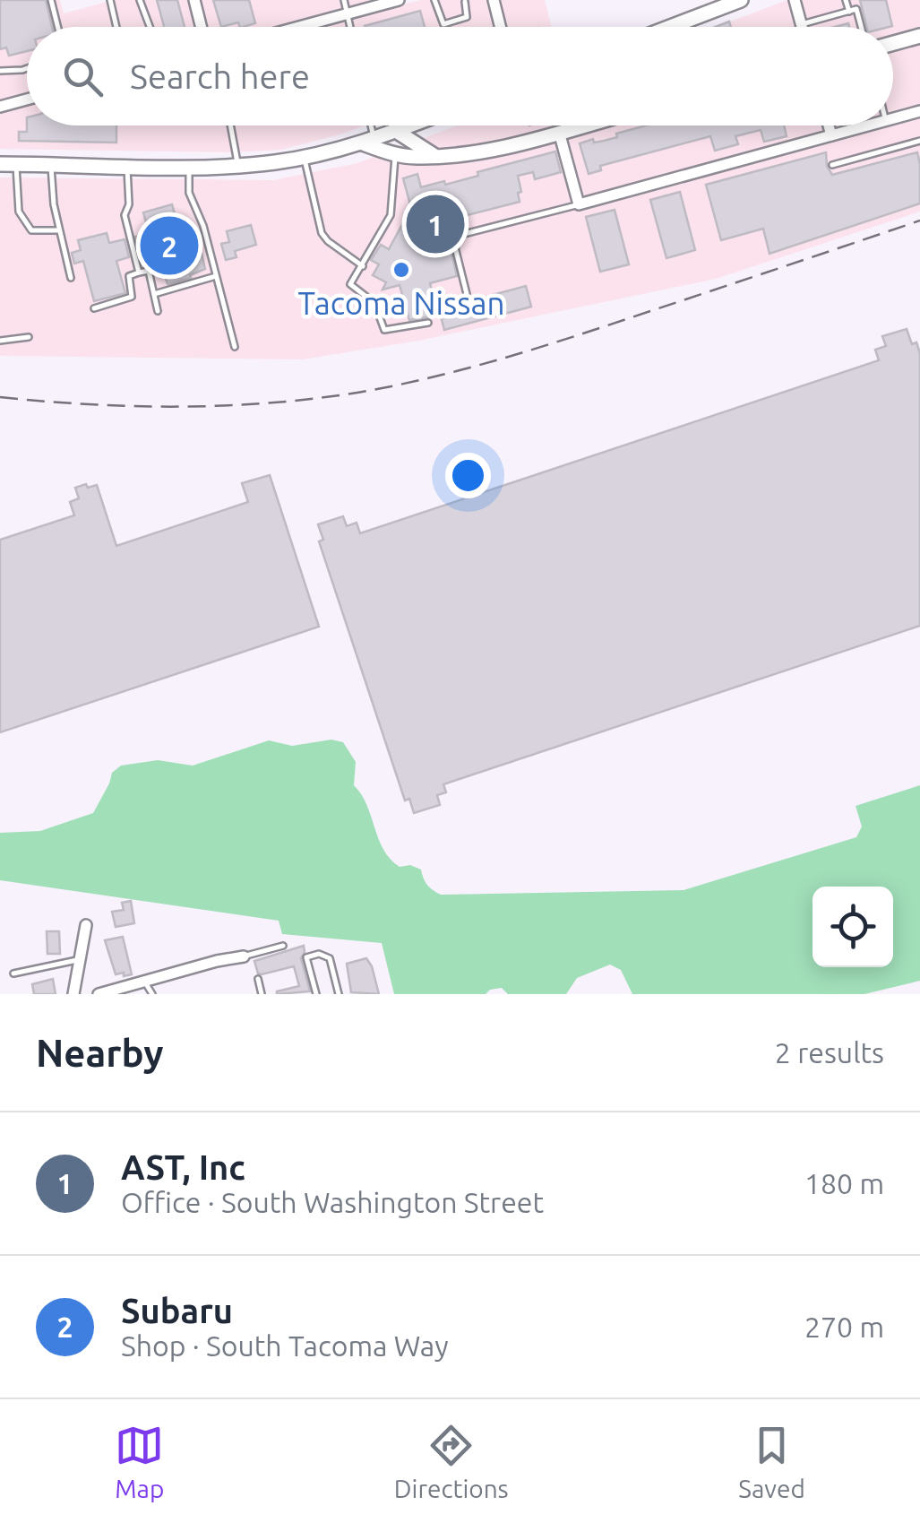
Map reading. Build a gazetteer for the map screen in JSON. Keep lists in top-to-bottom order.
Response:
{
  "places": ["Tacoma Nissan"],
  "page": {
    "search": "Search here",
    "pins": ["1", "2"],
    "heading": ["Nearby", "2 results"],
    "list": [
      {
        "mark": "1",
        "name": "AST, Inc",
        "note": "Office · South Washington Street",
        "value": "180 m"
      },
      {
        "mark": "2",
        "name": "Subaru",
        "note": "Shop · South Tacoma Way",
        "value": "270 m"
      }
    ],
    "nav": ["Map", "Directions", "Saved"]
  }
}
